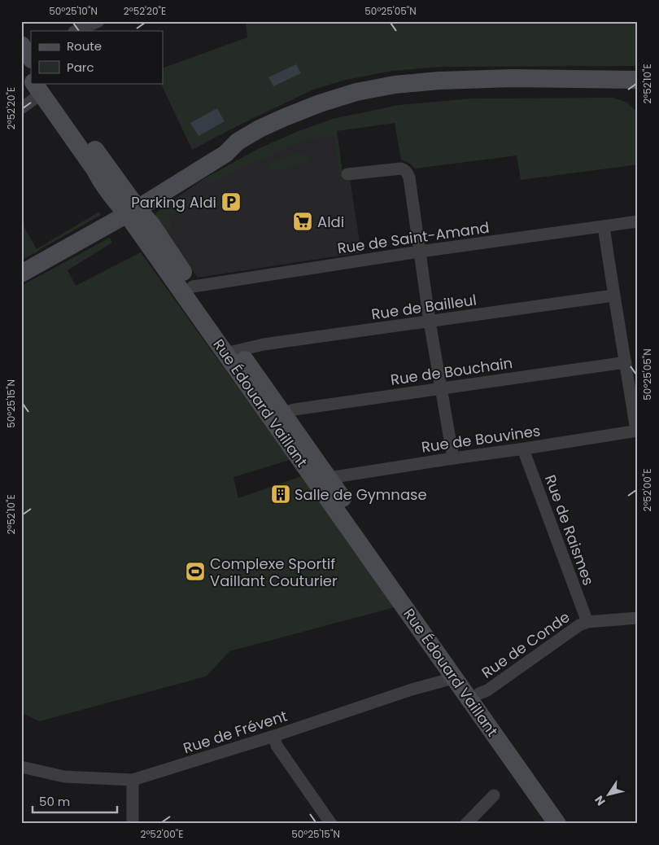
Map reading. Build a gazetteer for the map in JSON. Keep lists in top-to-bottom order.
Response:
{
  "streets": {
    "main road": ["Rue Édouard Vaillant"],
    "street": [
      "Rue de Saint-Amand",
      "Rue de Bailleul",
      "Rue de Bouchain",
      "Rue de Bouvines",
      "Rue de Raismes",
      "Rue de Conde",
      "Rue de Frévent"
    ]
  },
  "crossings": [
    ["Rue de Saint-Amand", "Rue Édouard Vaillant"],
    ["Rue de Bailleul", "Rue Édouard Vaillant"],
    ["Rue de Bouchain", "Rue Édouard Vaillant"],
    ["Rue Édouard Vaillant", "Rue de Bouvines"],
    ["Rue Édouard Vaillant", "Rue de Conde"],
    ["Rue Édouard Vaillant", "Rue de Frévent"],
    ["Rue de Bouvines", "Rue de Raismes"],
    ["Rue de Raismes", "Rue de Conde"]
  ],
  "places": {
    "parking": ["Parking Aldi"],
    "supermarket": ["Aldi"],
    "building": ["Salle de Gymnase"],
    "sports": ["Complexe Sportif Vaillant Couturier"]
  },
  "legend": ["Route", "Parc"],
  "scale_bar": "50 m",
  "north": "bottom left",
  "coordinates": [
    "50°25'10\"N",
    "2°52'20\"E",
    "50°25'05\"N",
    "2°52'10\"E",
    "50°25'15\"N",
    "2°52'00\"E"
  ]
}
